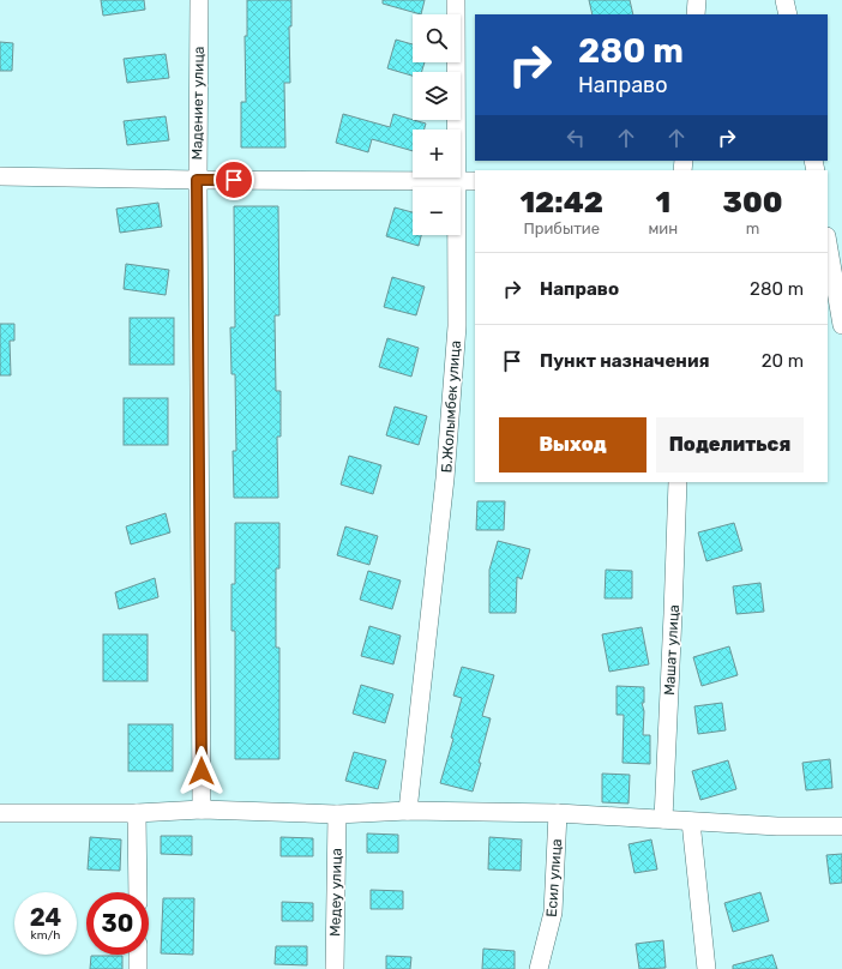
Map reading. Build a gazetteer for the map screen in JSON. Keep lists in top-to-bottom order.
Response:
{
  "streets": {
    "street": [
      "Мадениет улица",
      "Б.Жолымбек улица",
      "Машат улица",
      "Есил улица",
      "Медеу улица"
    ]
  },
  "page": {
    "map_buttons": ["+", "−"],
    "turn": ["280 m", "Направо"],
    "eta": [
      "12:42",
      "Прибытие",
      "1",
      "мин",
      "300",
      "m"
    ],
    "list": [
      {
        "name": "Направо",
        "value": "280 m"
      },
      {
        "name": "Пункт назначения",
        "value": "20 m"
      }
    ],
    "buttons": ["Выход", "Поделиться"],
    "speed": "24 km/h",
    "limit": "30"
  }
}
